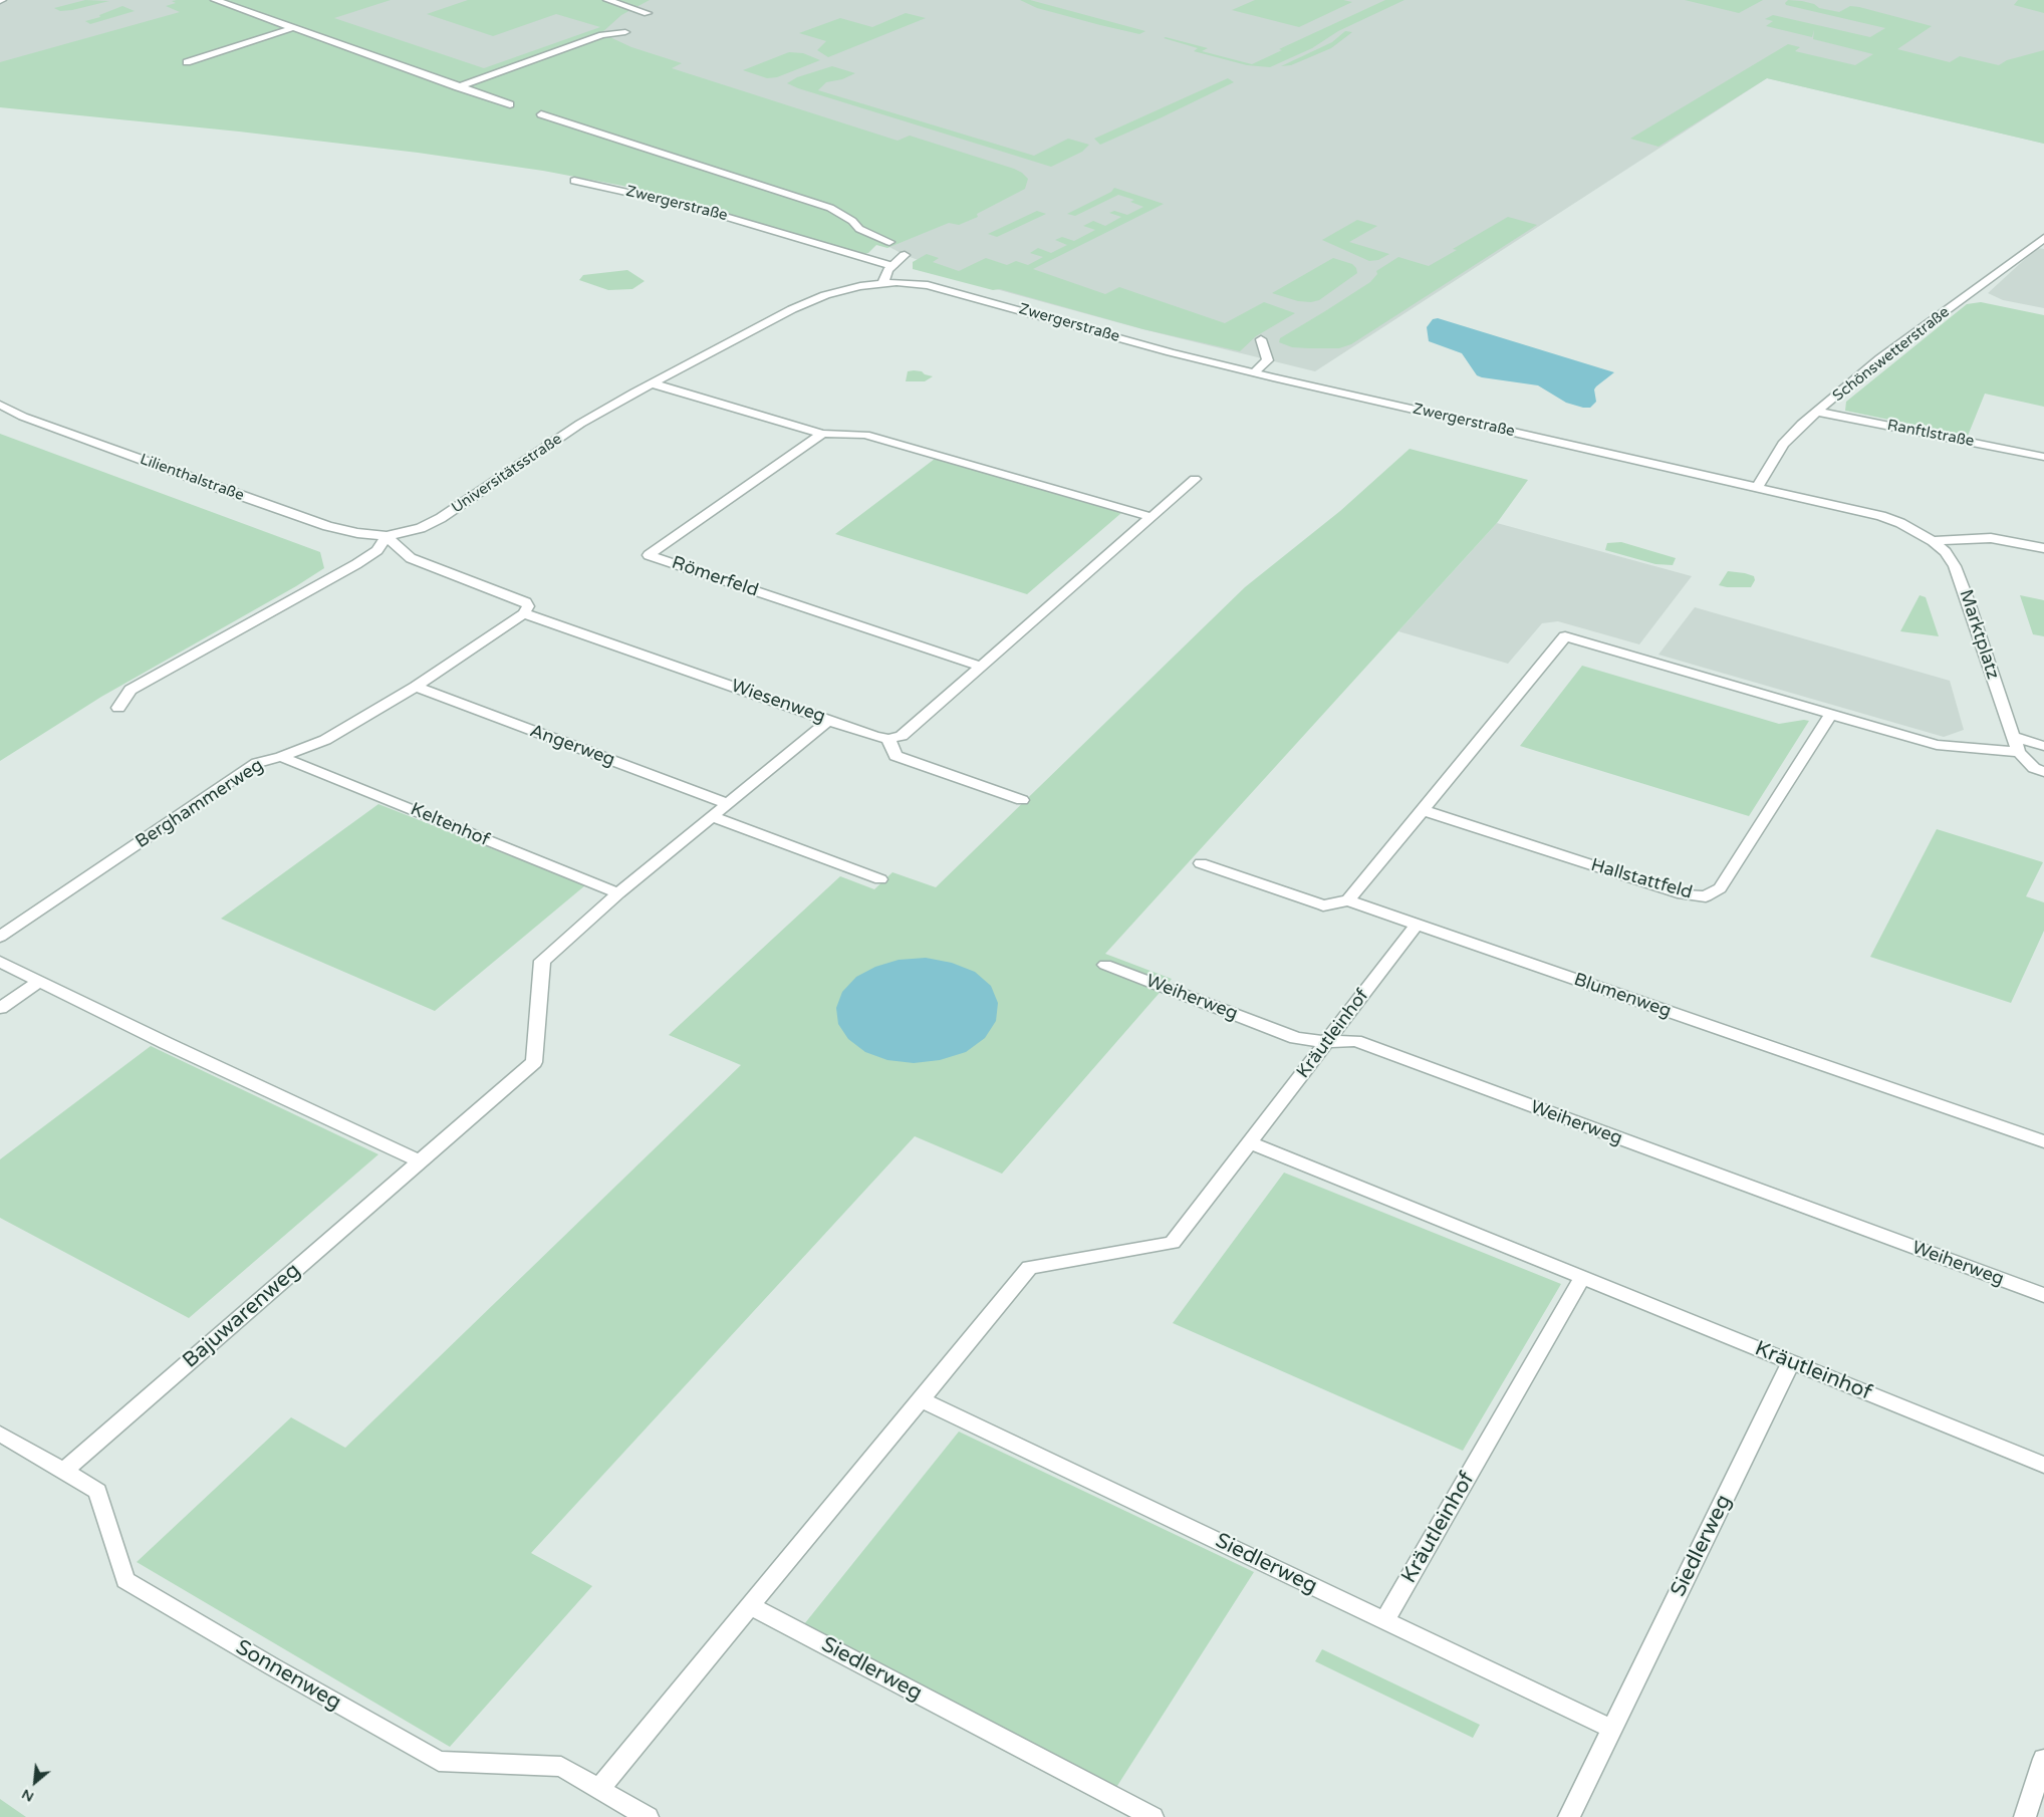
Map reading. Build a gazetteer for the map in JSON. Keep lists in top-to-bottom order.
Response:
{
  "streets": {
    "street": [
      "Zwergerstraße",
      "Schönswetterstraße",
      "Ranftlstraße",
      "Universitätsstraße",
      "Lilienthalstraße",
      "Römerfeld",
      "Marktplatz",
      "Wiesenweg",
      "Angerweg",
      "Berghammerweg",
      "Keltenhof",
      "Hallstattfeld",
      "Blumenweg",
      "Weiherweg",
      "Kräutleinhof",
      "Bajuwarenweg",
      "Siedlerweg",
      "Sonnenweg"
    ]
  },
  "crossings": [
    ["Zwergerstraße", "Schönswetterstraße"],
    ["Zwergerstraße", "Universitätsstraße"],
    ["Zwergerstraße", "Marktplatz"],
    ["Schönswetterstraße", "Ranftlstraße"],
    ["Universitätsstraße", "Lilienthalstraße"],
    ["Universitätsstraße", "Wiesenweg"],
    ["Lilienthalstraße", "Wiesenweg"],
    ["Wiesenweg", "Berghammerweg"],
    ["Angerweg", "Berghammerweg"],
    ["Berghammerweg", "Keltenhof"],
    ["Keltenhof", "Bajuwarenweg"],
    ["Blumenweg", "Kräutleinhof"],
    ["Weiherweg", "Kräutleinhof"],
    ["Kräutleinhof", "Siedlerweg"],
    ["Bajuwarenweg", "Sonnenweg"]
  ],
  "north": "bottom left"
}
